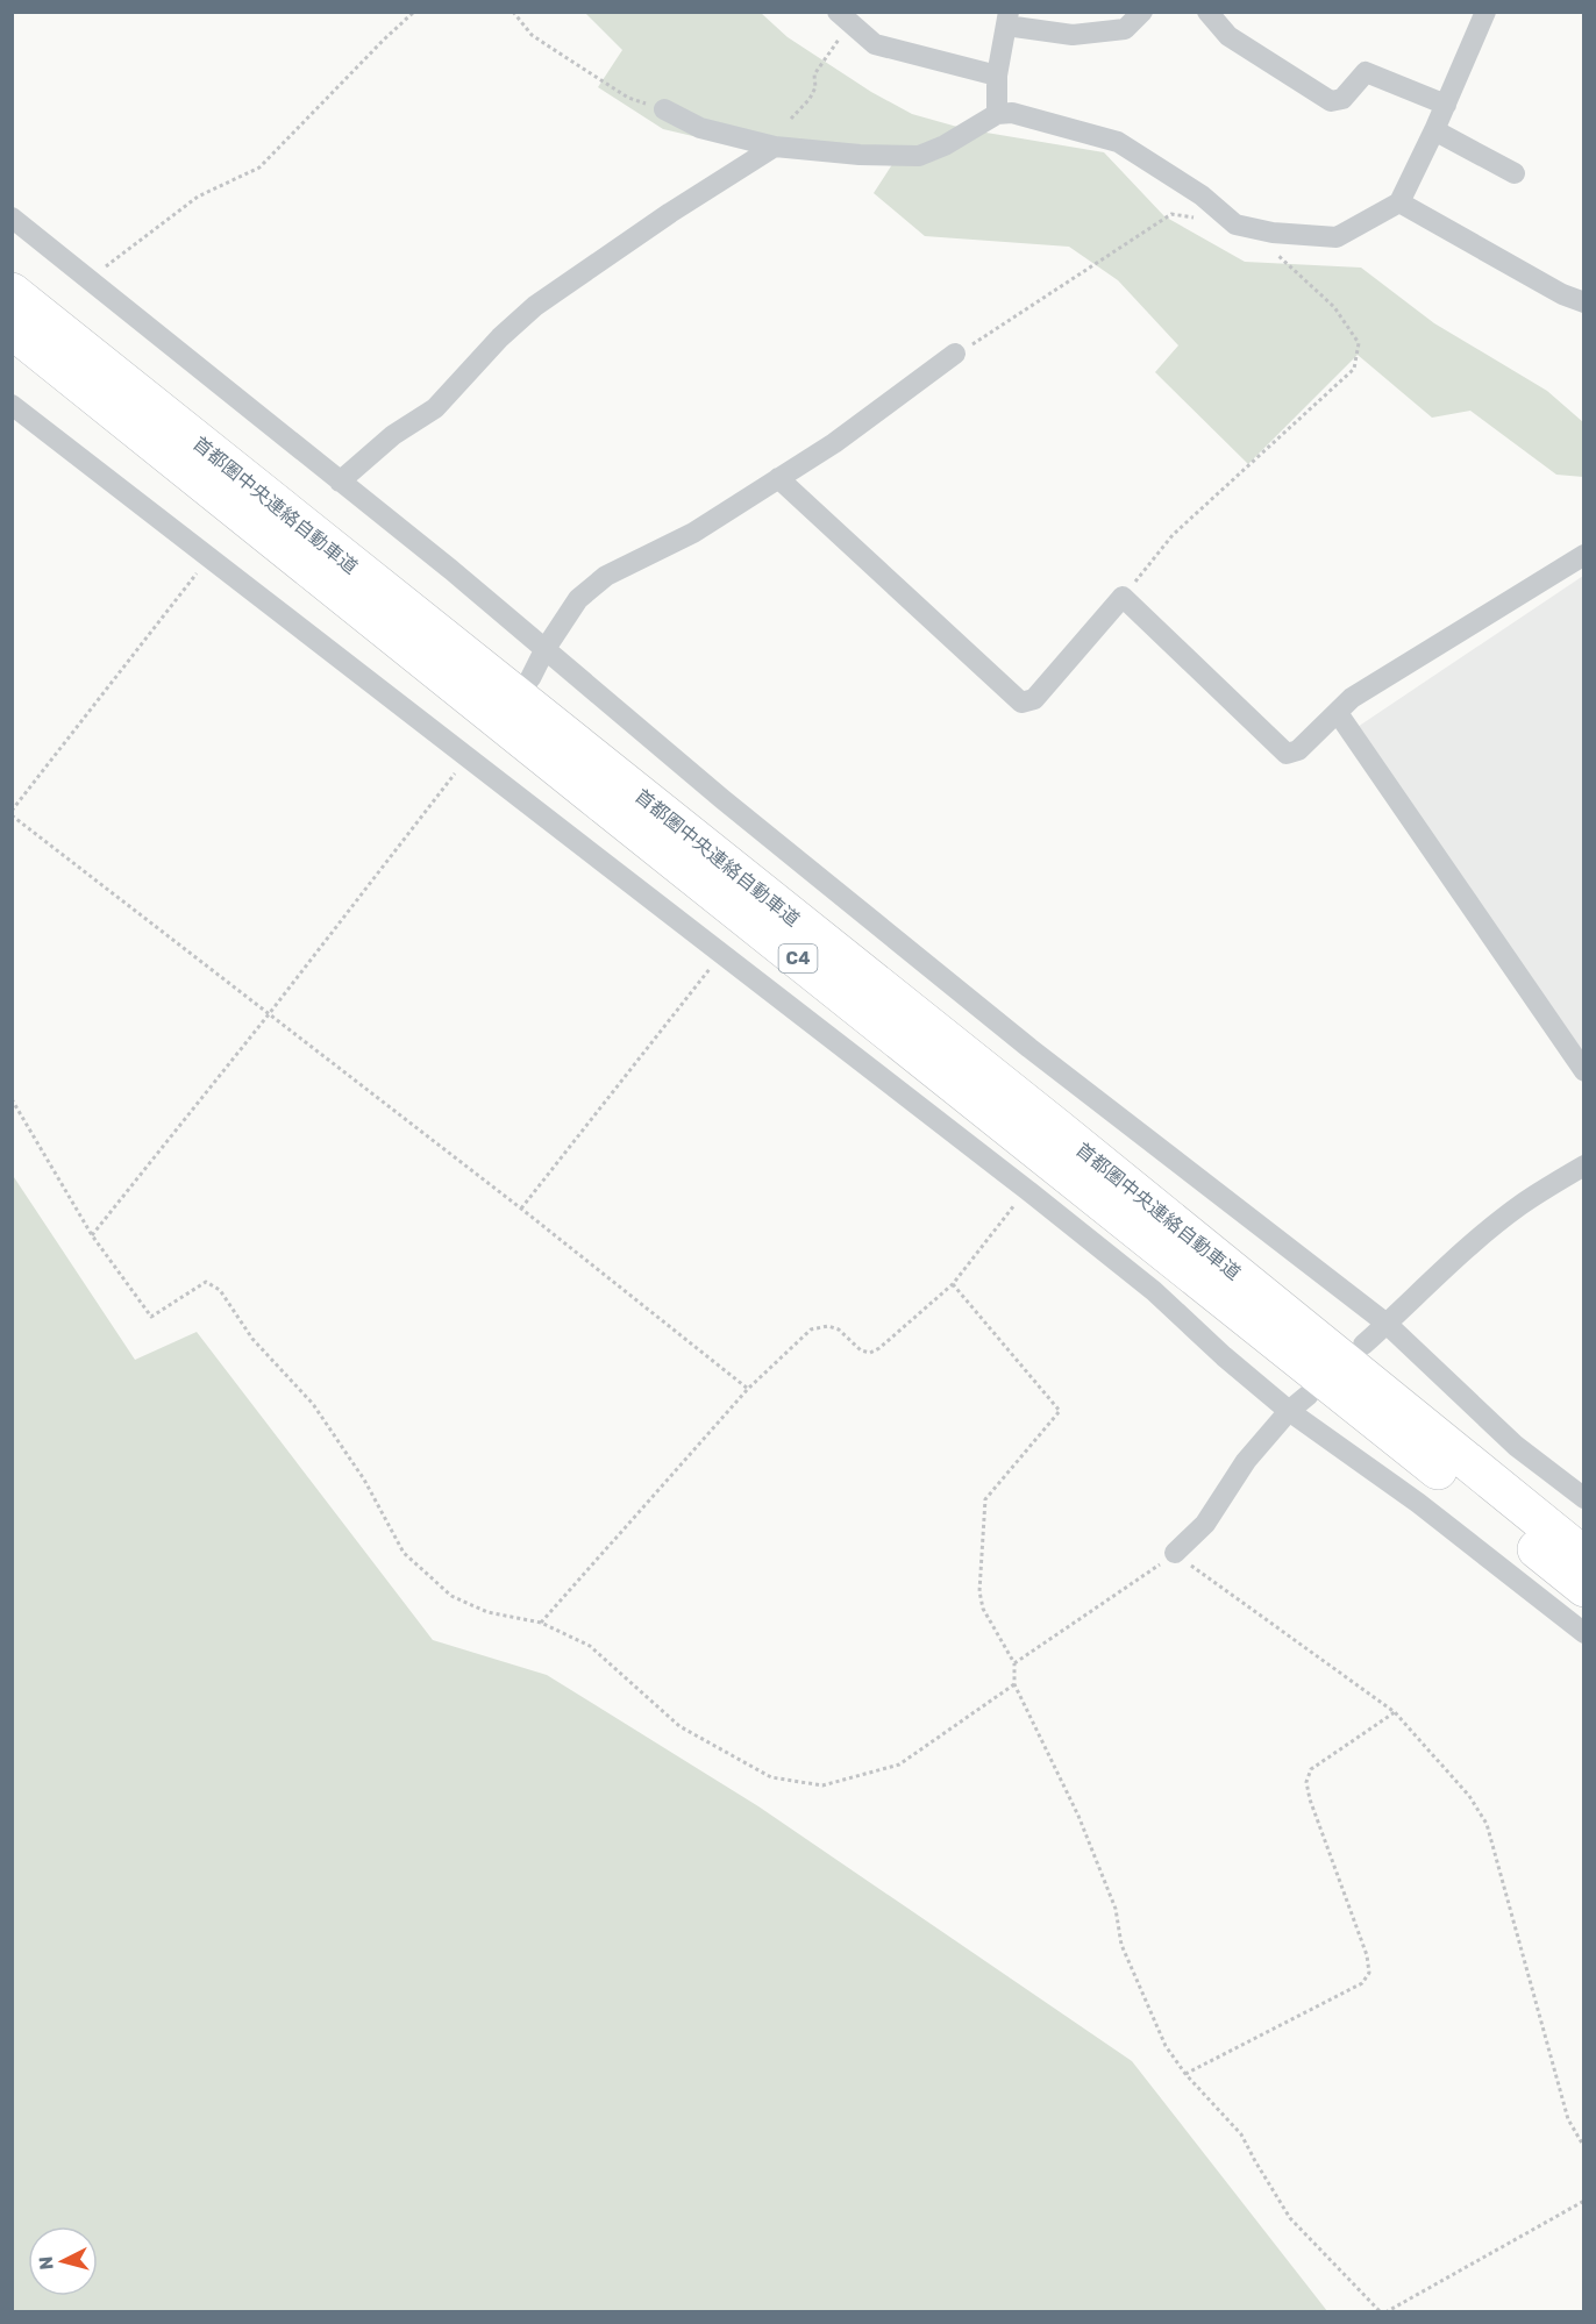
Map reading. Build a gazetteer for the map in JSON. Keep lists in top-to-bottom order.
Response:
{
  "streets": {
    "highway": ["首都圏中央連絡自動車道", "C4"]
  },
  "north": "left"
}
